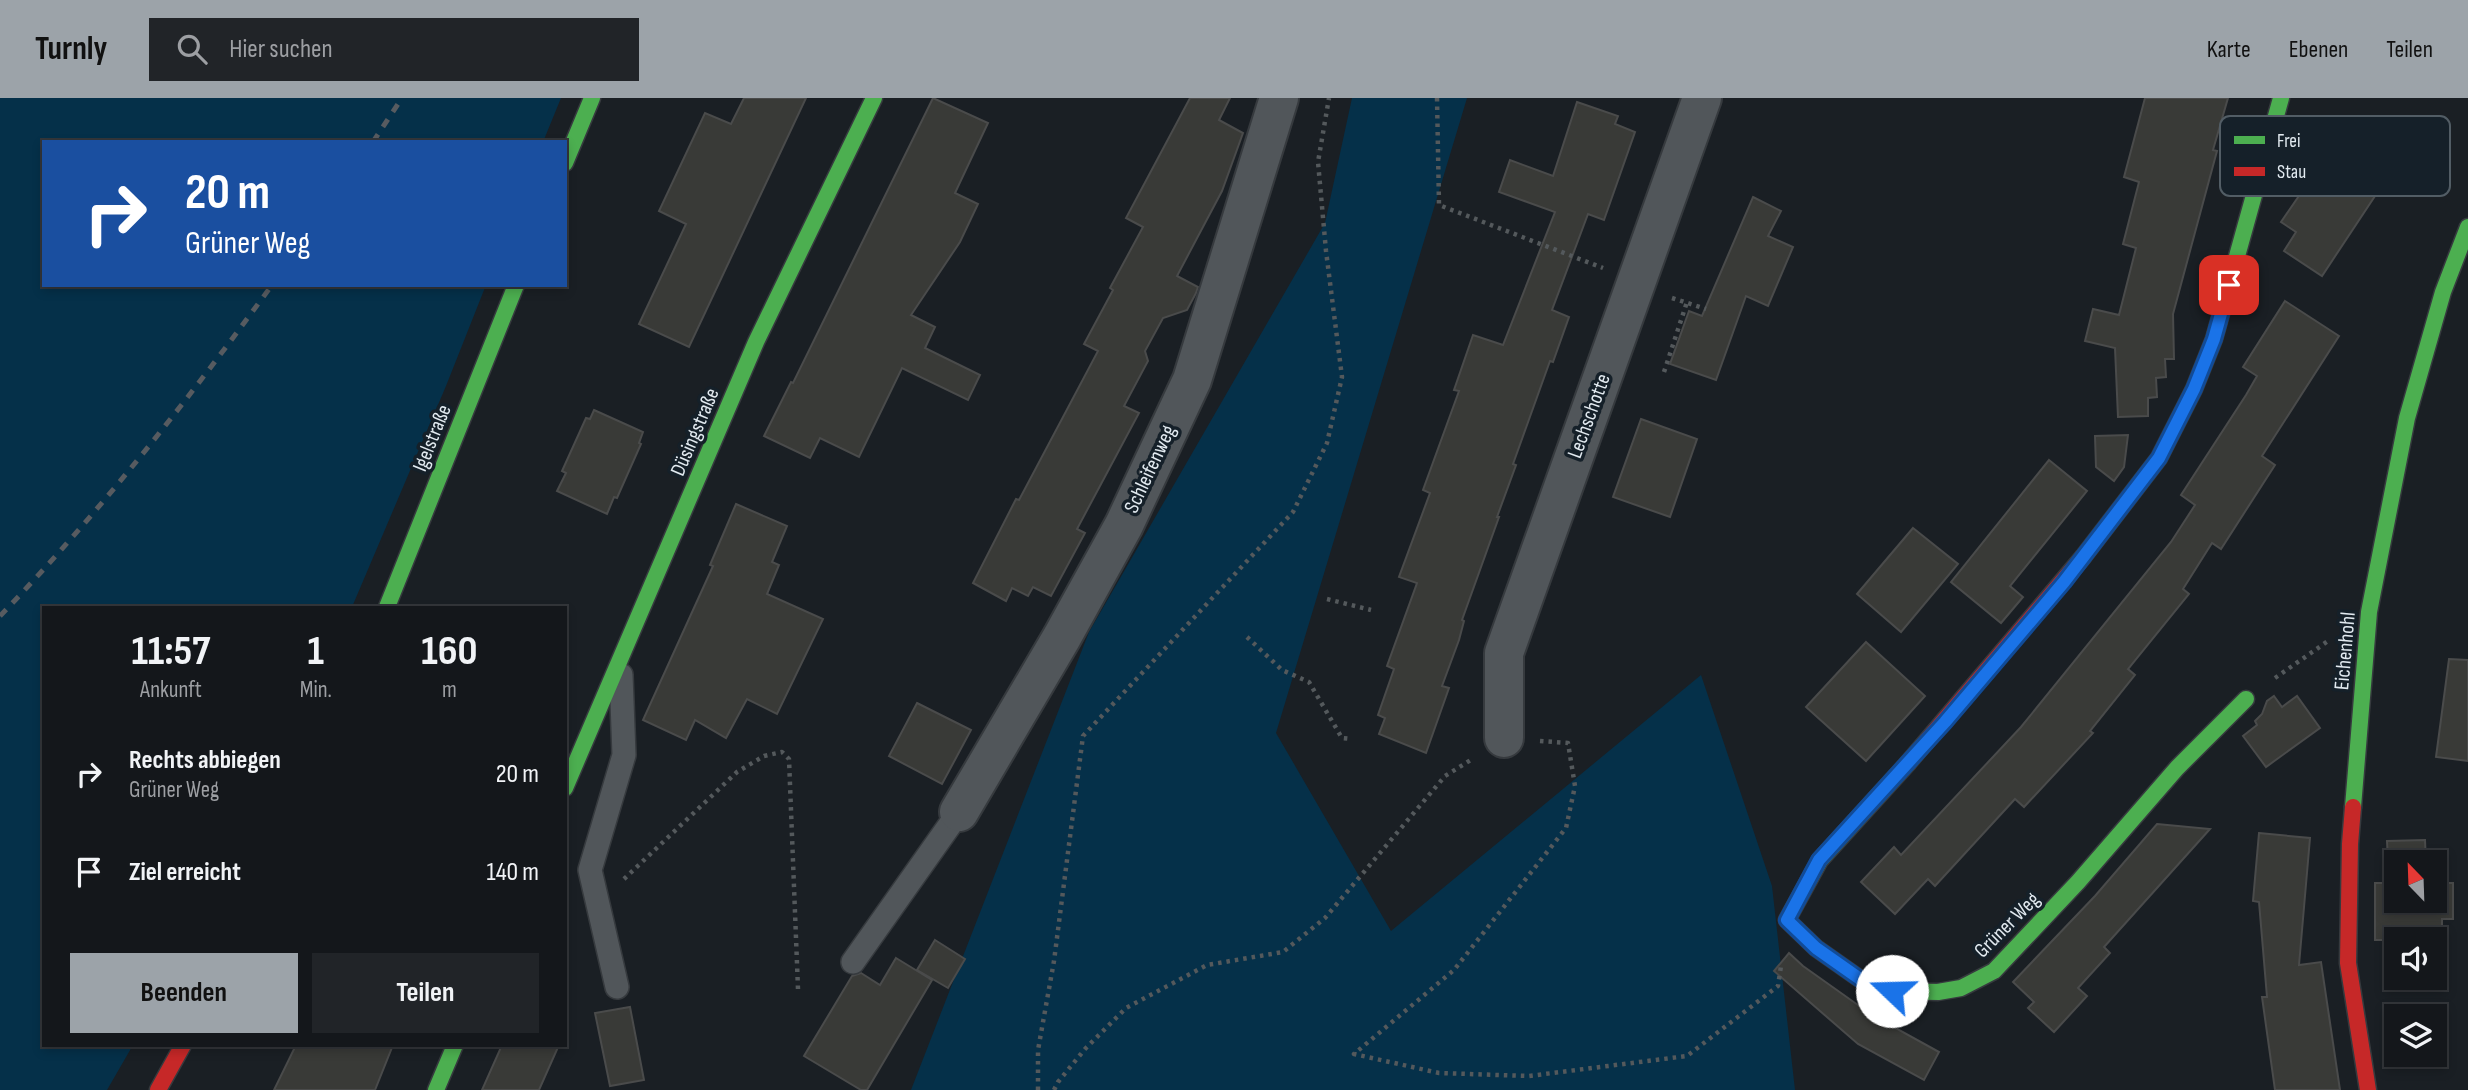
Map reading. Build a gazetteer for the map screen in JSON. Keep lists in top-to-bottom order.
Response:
{
  "streets": {
    "street": [
      "Lechschotte",
      "Düsingstraße",
      "Igelstraße",
      "Schleifenweg",
      "Eichenhohl",
      "Grüner Weg"
    ]
  },
  "legend": ["Frei", "Stau"],
  "north": "top left",
  "page": {
    "header": "Turnly",
    "search": "Hier suchen",
    "nav": ["Karte", "Ebenen", "Teilen"],
    "turn": ["20 m", "Grüner Weg"],
    "eta": [
      "11:57",
      "Ankunft",
      "1",
      "Min.",
      "160",
      "m"
    ],
    "list": [
      {
        "name": "Rechts abbiegen",
        "note": "Grüner Weg",
        "value": "20 m"
      },
      {
        "name": "Ziel erreicht",
        "value": "140 m"
      }
    ],
    "buttons": ["Beenden", "Teilen"]
  }
}
